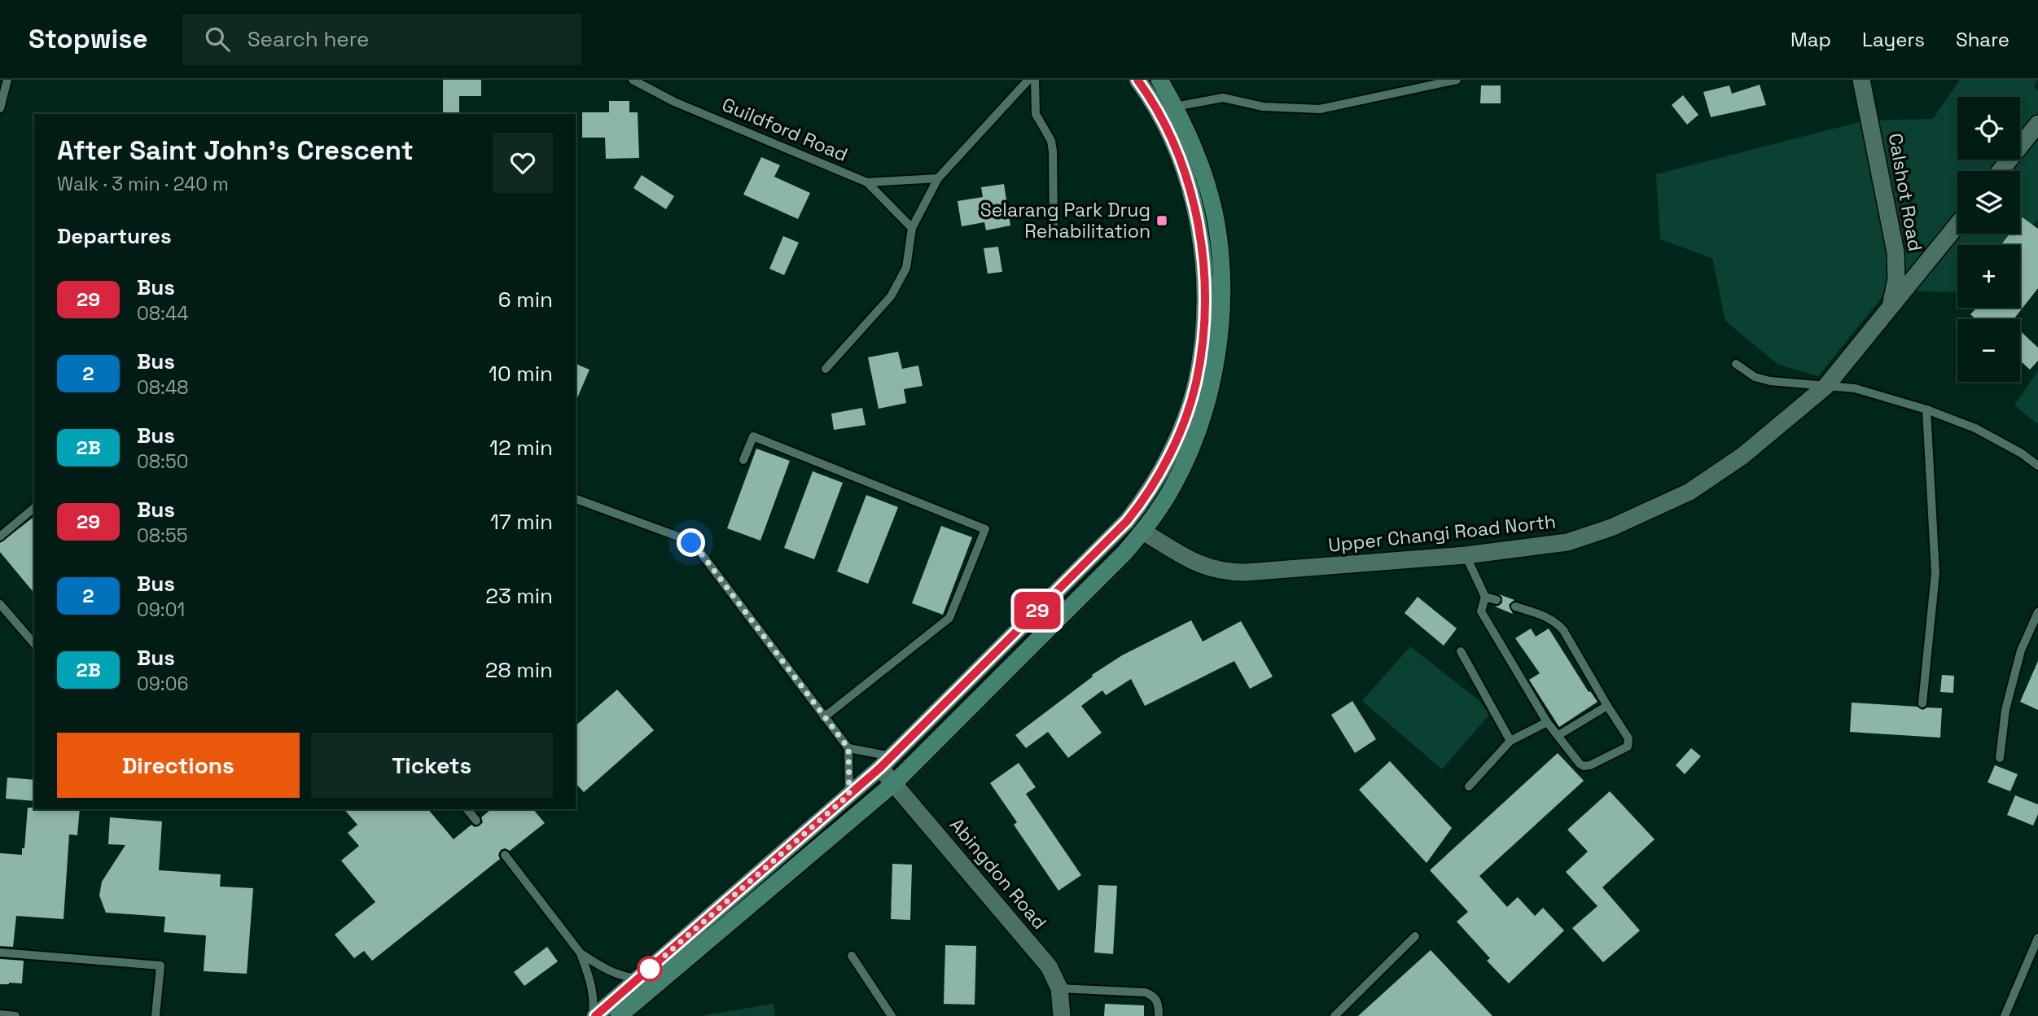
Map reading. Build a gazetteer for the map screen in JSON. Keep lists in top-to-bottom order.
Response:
{
  "streets": {
    "street": ["Calshot Road", "Upper Changi Road North", "Abingdon Road"],
    "lane": ["Guildford Road"]
  },
  "crossings": [
    ["Calshot Road", "Upper Changi Road North"]
  ],
  "places": {
    "transit": ["Selarang Park Drug Rehabilitation"]
  },
  "lines": ["bus line 29"],
  "page": {
    "header": "Stopwise",
    "search": "Search here",
    "nav": ["Map", "Layers", "Share"],
    "on_map": "29",
    "map_buttons": ["+", "−"],
    "heading": [
      ["After Saint John's Crescent", "Walk · 3 min · 240 m"],
      "Departures"
    ],
    "list": [
      {
        "mark": "29",
        "name": "Bus",
        "note": "08:44",
        "value": "6 min"
      },
      {
        "mark": "2",
        "name": "Bus",
        "note": "08:48",
        "value": "10 min"
      },
      {
        "mark": "2B",
        "name": "Bus",
        "note": "08:50",
        "value": "12 min"
      },
      {
        "mark": "29",
        "name": "Bus",
        "note": "08:55",
        "value": "17 min"
      },
      {
        "mark": "2",
        "name": "Bus",
        "note": "09:01",
        "value": "23 min"
      },
      {
        "mark": "2B",
        "name": "Bus",
        "note": "09:06",
        "value": "28 min"
      }
    ],
    "buttons": ["Directions", "Tickets"]
  }
}
